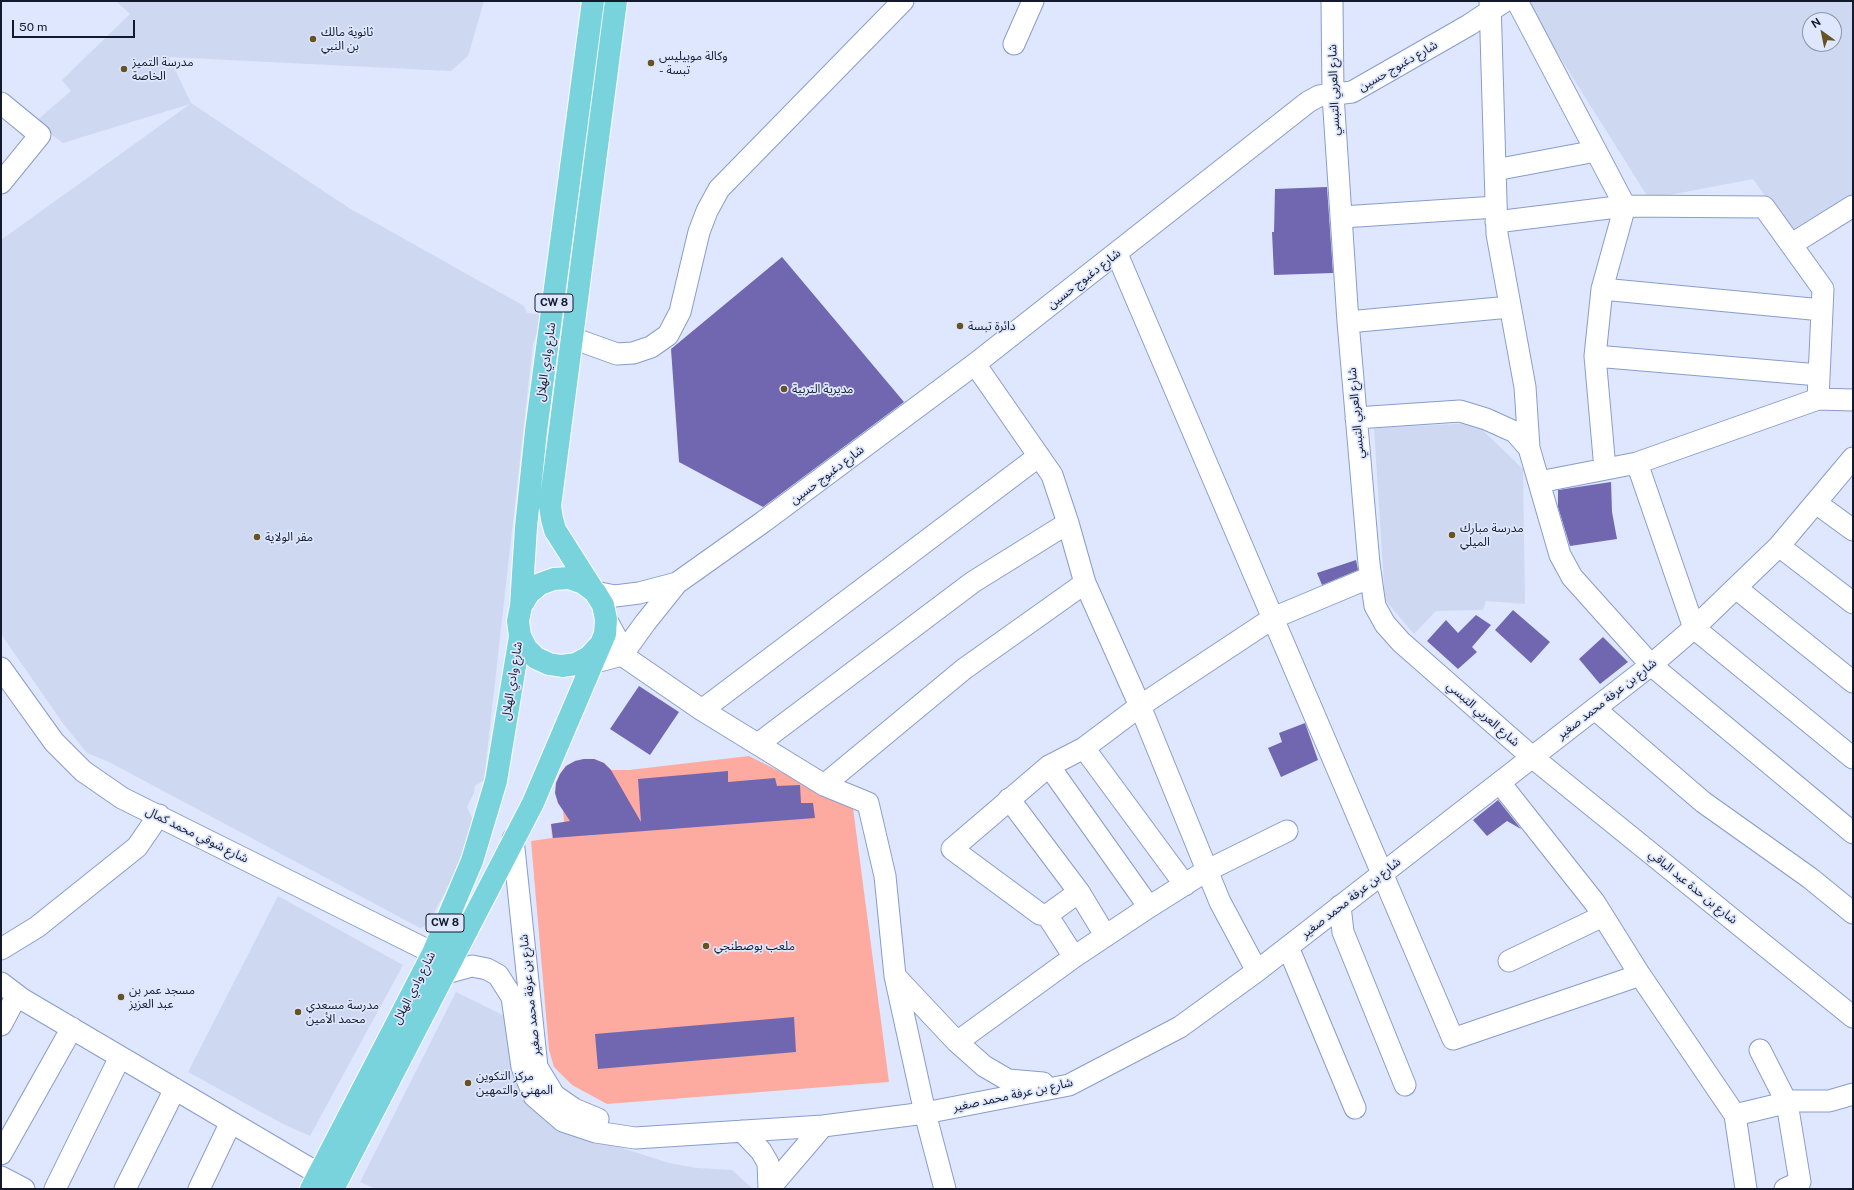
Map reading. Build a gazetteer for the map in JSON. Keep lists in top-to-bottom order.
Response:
{
  "streets": {
    "main road": ["CW 8", "شارع وادي الهلال"],
    "street": [
      "شارع دغبوج حسين",
      "شارع العربي التبسي",
      "شارع بن عرفة محمد صغير",
      "شارع شوقي محمد كمال",
      "شارع بن حدة عبد الباقي"
    ]
  },
  "crossings": [
    ["شارع دغبوج حسين", "شارع العربي التبسي"],
    ["شارع العربي التبسي", "شارع بن عرفة محمد صغير"],
    ["شارع العربي التبسي", "شارع بن حدة عبد الباقي"],
    ["شارع وادي الهلال", "شارع بن عرفة محمد صغير"],
    ["شارع وادي الهلال", "شارع شوقي محمد كمال"],
    ["شارع بن عرفة محمد صغير", "شارع بن حدة عبد الباقي"]
  ],
  "places": [
    "ثانوية مالك بن النبي",
    "وكالة موبيليس - تبسة",
    "مدرسة التميز الخاصة",
    "دائرة تبسة",
    "مديرية التربية",
    "مدرسة مبارك الميلي",
    "مقر الولاية",
    "ملعب بوصطنجي",
    "مسجد عمر بن عبد العزيز",
    "مدرسة مسعدي محمد الأمين",
    "مركز التكوين المهني والتمهين"
  ],
  "scale_bar": "50 m",
  "north": "top left"
}
